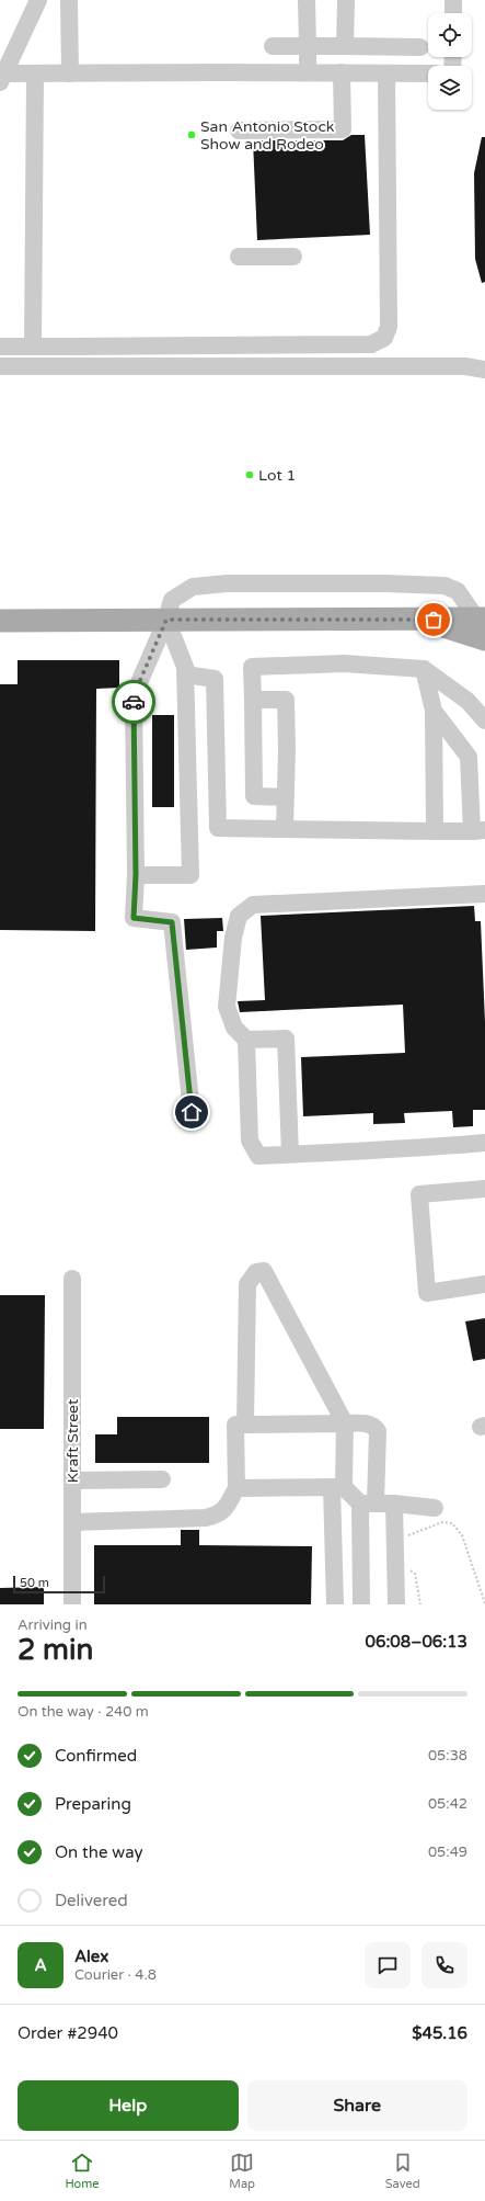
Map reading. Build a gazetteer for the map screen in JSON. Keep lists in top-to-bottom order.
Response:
{
  "streets": {
    "street": ["Kraft Street"]
  },
  "places": ["San Antonio Stock Show and Rodeo", "Lot 1"],
  "scale_bar": "50 m",
  "page": {
    "scale": "50 m",
    "heading": ["2 min", "Arriving in", "06:08–06:13"],
    "panel": [
      "Alex",
      "Courier · 4.8",
      "Order #2940",
      "$45.16"
    ],
    "bar": "On the way · 240 m",
    "list": [
      ["Confirmed", "05:38"],
      ["Preparing", "05:42"],
      ["On the way", "05:49"],
      "Delivered"
    ],
    "round": "A",
    "buttons": ["Help", "Share"],
    "tabs": ["Home", "Map", "Saved"]
  }
}
